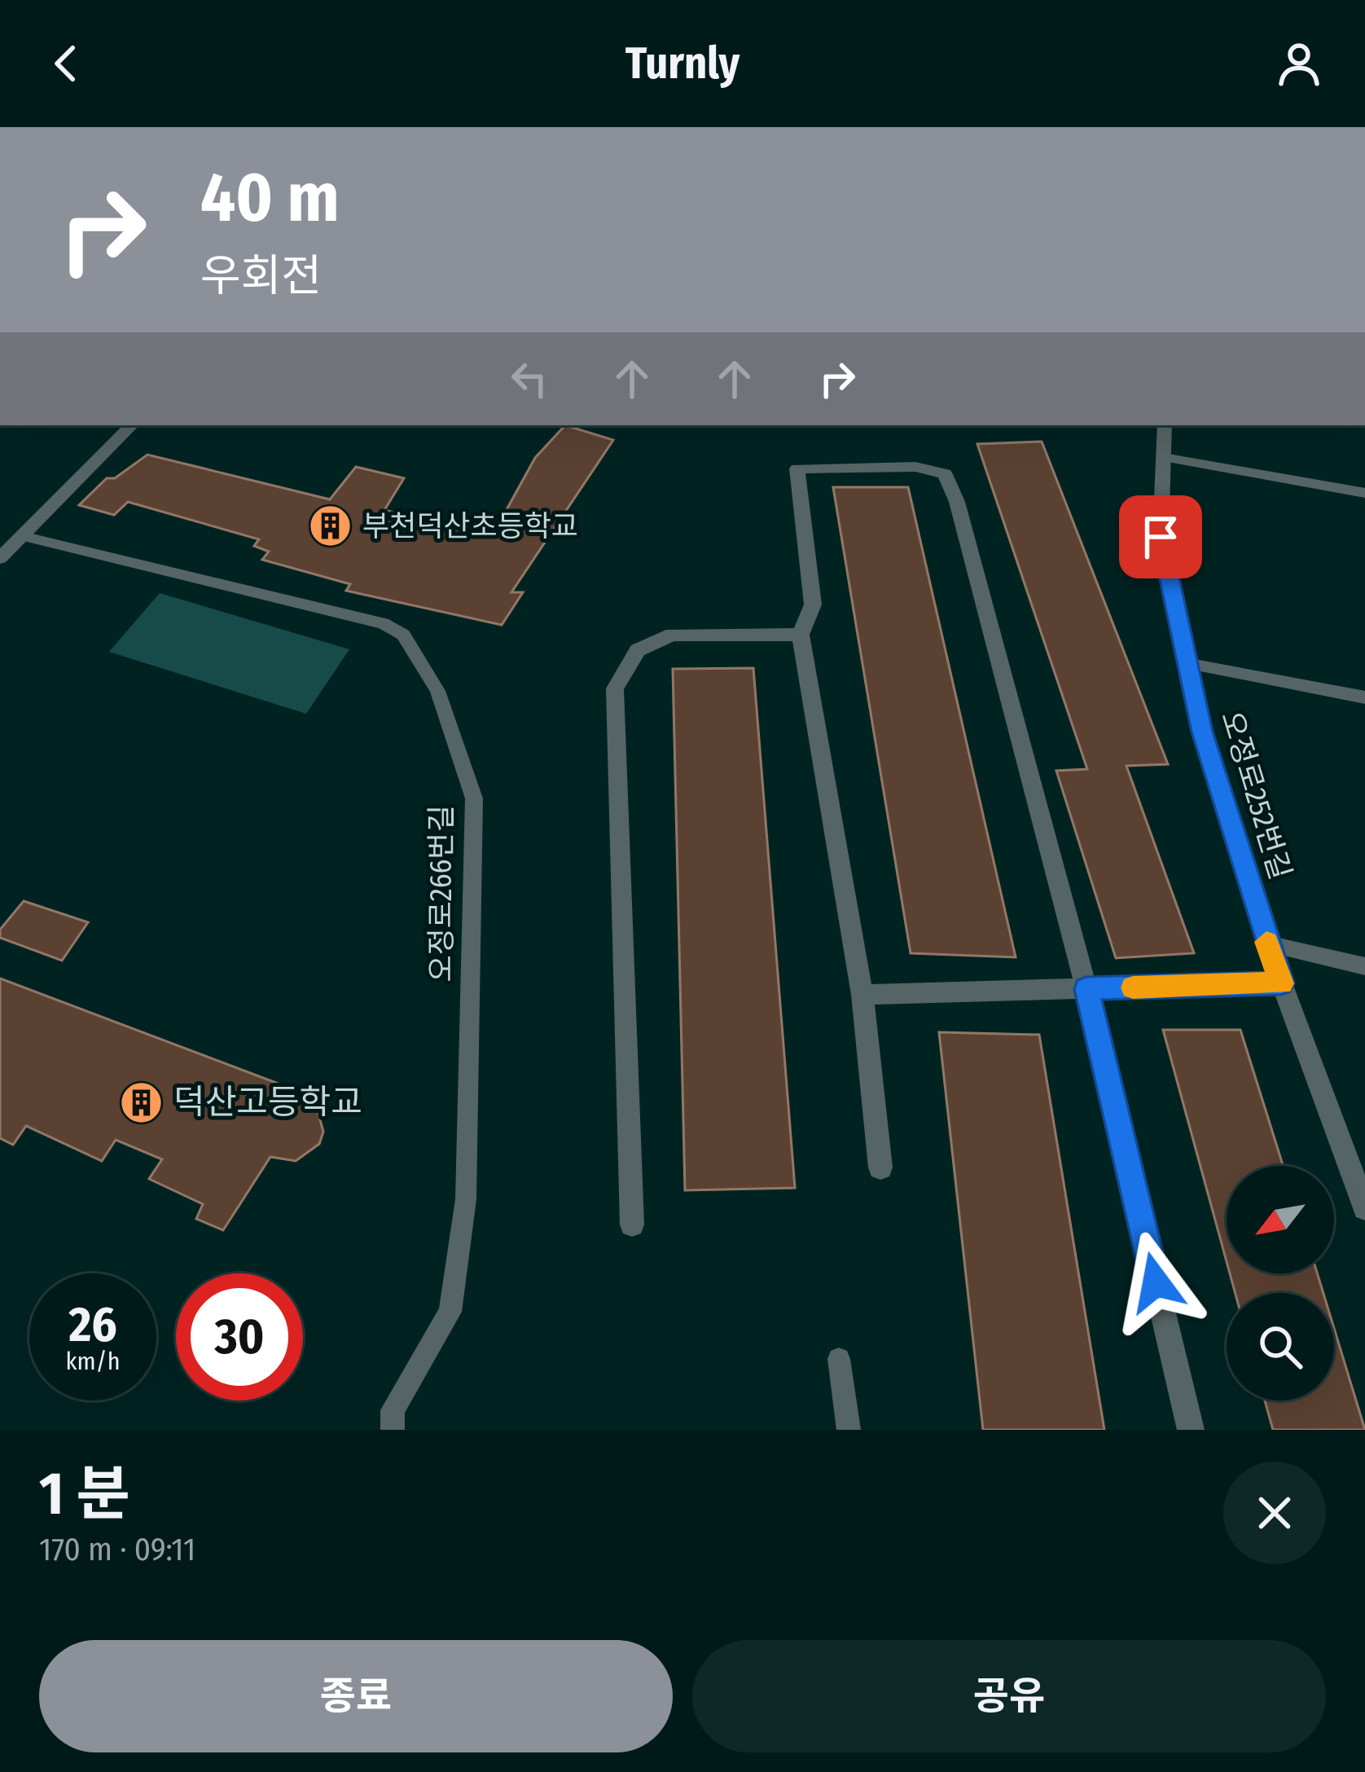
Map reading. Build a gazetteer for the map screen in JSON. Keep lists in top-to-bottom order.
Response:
{
  "streets": {
    "street": ["오정로252번길"],
    "lane": ["오정로266번길"]
  },
  "places": {
    "building": ["부천덕산초등학교", "덕산고등학교"]
  },
  "north": "bottom left",
  "page": {
    "header": "Turnly",
    "turn": ["40 m", "우회전"],
    "speed": "26 km/h",
    "limit": "30",
    "heading": ["1 분", "170 m · 09:11"],
    "buttons": ["종료", "공유"]
  }
}
